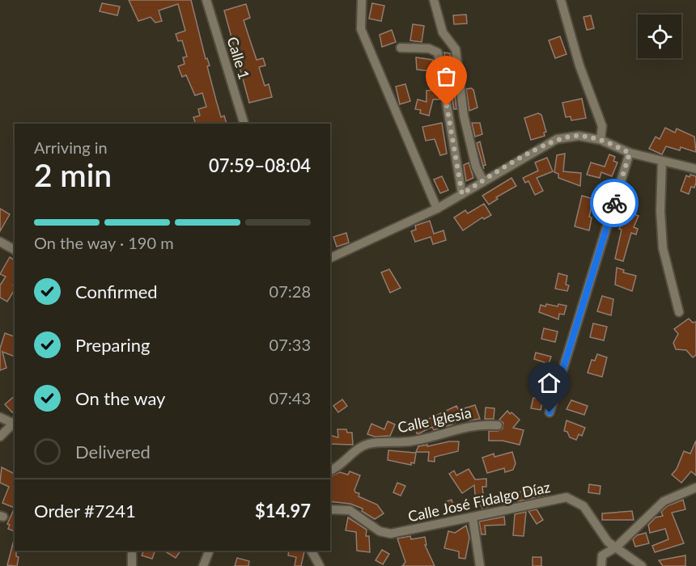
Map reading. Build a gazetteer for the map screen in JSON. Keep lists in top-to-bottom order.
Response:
{
  "streets": {
    "street": ["Calle 1", "Calle Iglesia", "Calle José Fidalgo Díaz"]
  },
  "page": {
    "heading": ["2 min", "Arriving in", "07:59–08:04"],
    "panel": ["Order #7241", "$14.97"],
    "bar": "On the way · 190 m",
    "list": [
      ["Confirmed", "07:28"],
      ["Preparing", "07:33"],
      ["On the way", "07:43"],
      "Delivered"
    ]
  }
}
